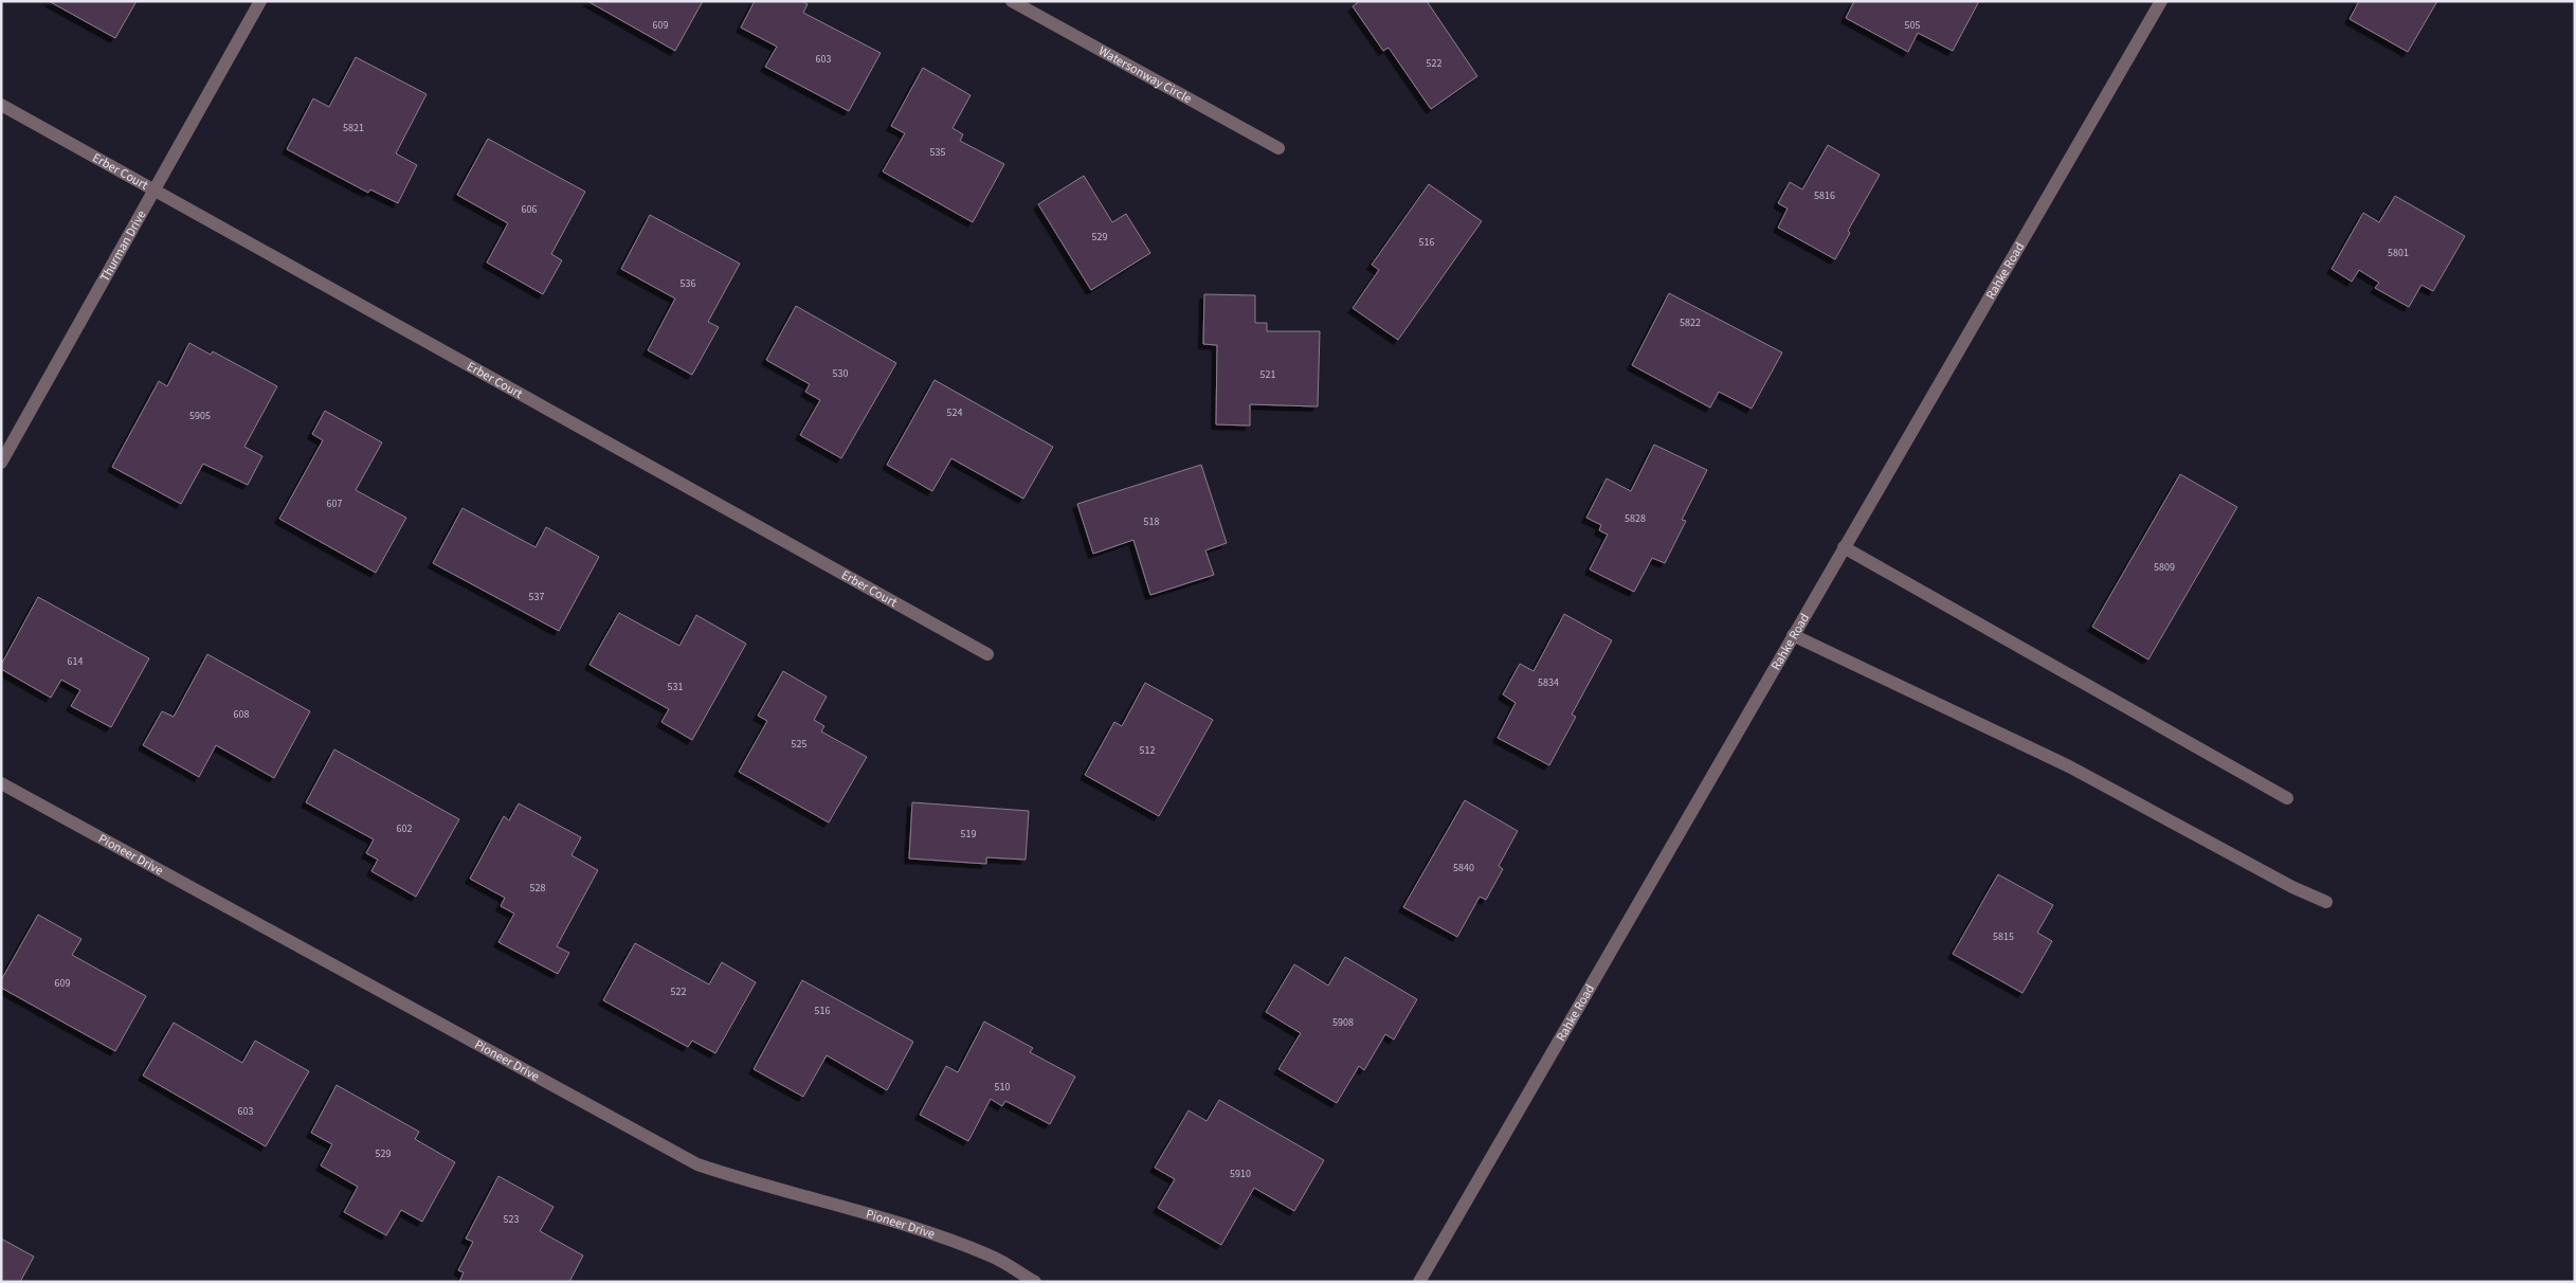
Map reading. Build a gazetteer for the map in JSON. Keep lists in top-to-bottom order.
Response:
{
  "streets": {
    "street": [
      "Watersonway Circle",
      "Erber Court",
      "Thurman Drive",
      "Rahke Road",
      "Pioneer Drive"
    ]
  },
  "crossings": [
    ["Erber Court", "Thurman Drive"]
  ],
  "house_numbers": [
    "609",
    "505",
    "603",
    "522",
    "5821",
    "535",
    "5816",
    "606",
    "529",
    "516",
    "5801",
    "536",
    "5822",
    "530",
    "521",
    "524",
    "5905",
    "607",
    "5828",
    "518",
    "5809",
    "537",
    "614",
    "5834",
    "531",
    "608",
    "525",
    "512",
    "602",
    "519",
    "5840",
    "528",
    "5815",
    "609",
    "522",
    "516",
    "5908",
    "510",
    "603",
    "529",
    "5910",
    "523"
  ]
}
